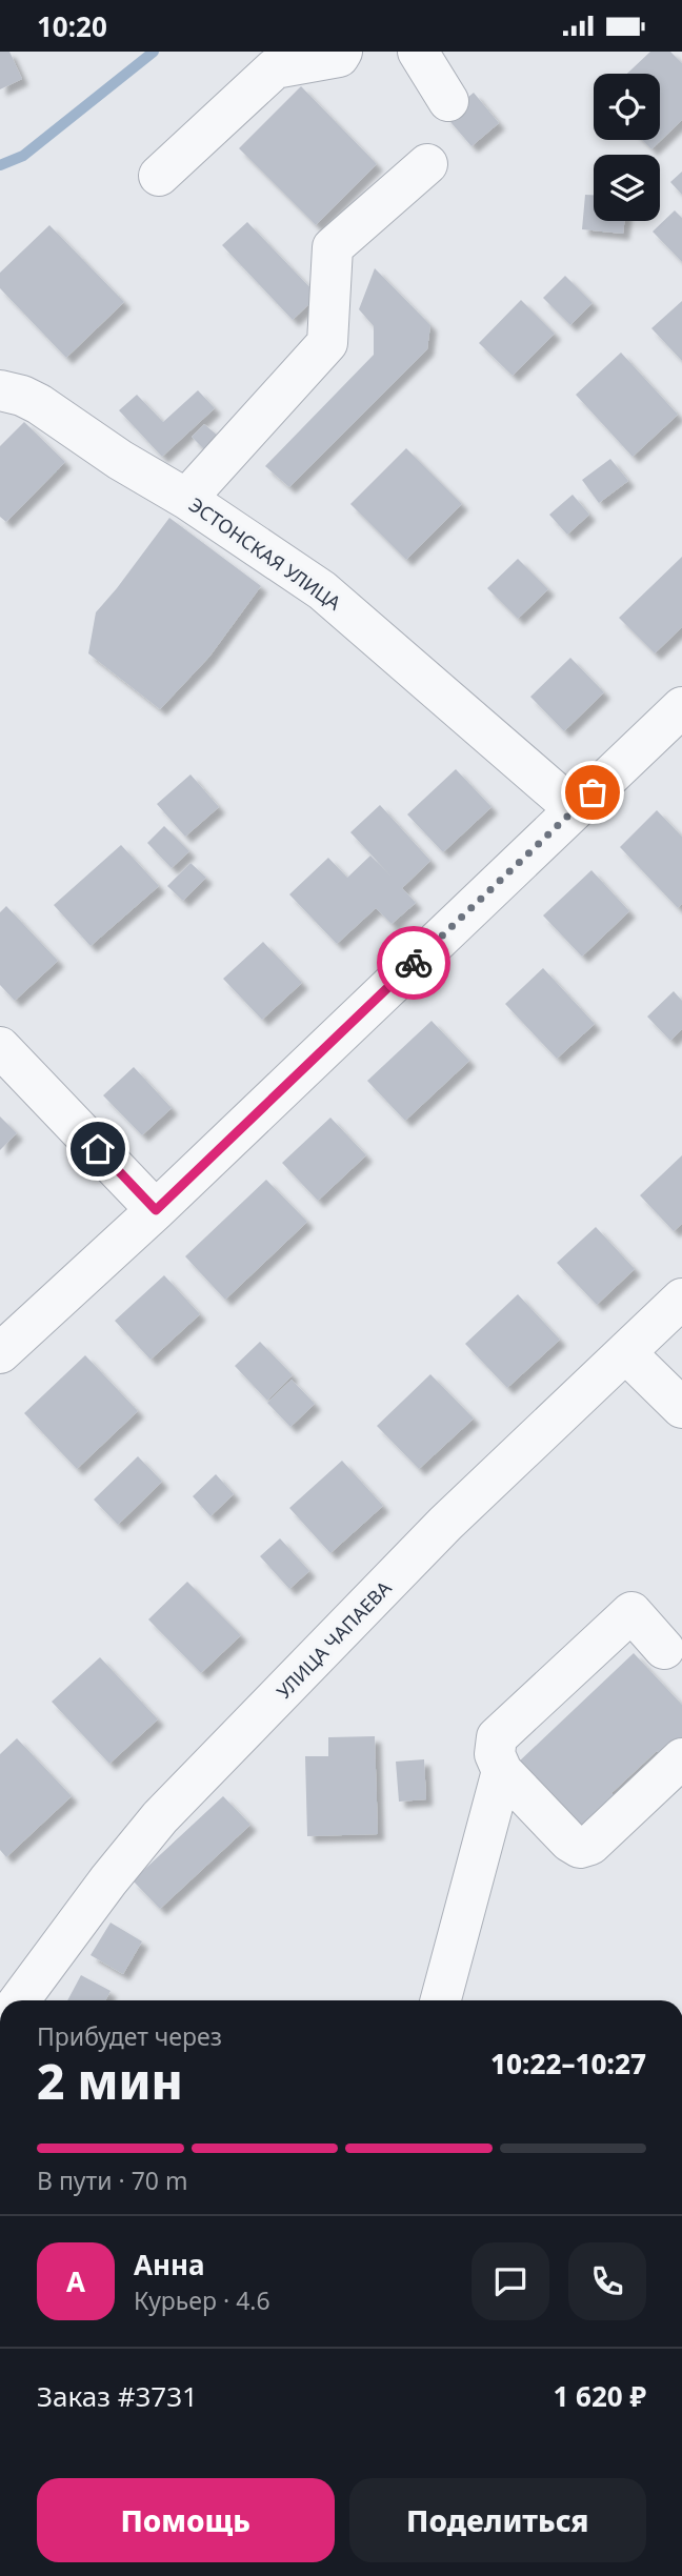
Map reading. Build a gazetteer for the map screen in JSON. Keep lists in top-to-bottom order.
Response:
{
  "streets": {
    "street": ["ЭСТОНСКАЯ УЛИЦА", "УЛИЦА ЧАПАЕВА"]
  },
  "page": {
    "status": "10:20",
    "heading": ["2 мин", "Прибудет через", "10:22–10:27"],
    "panel": [
      "Анна",
      "Курьер · 4.6",
      "Заказ #3731",
      "1 620 ₽"
    ],
    "bar": "В пути · 70 m",
    "round": "А",
    "buttons": ["Помощь", "Поделиться"]
  }
}
